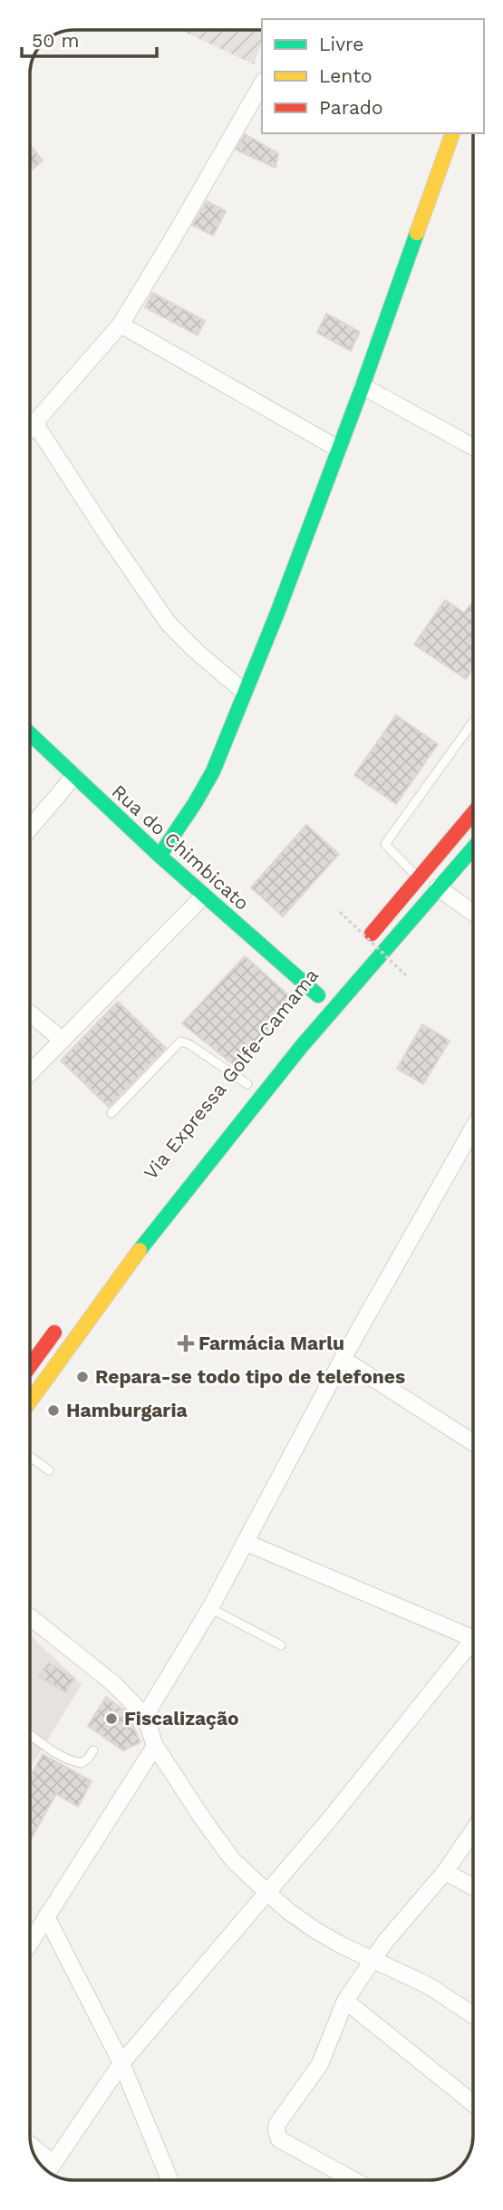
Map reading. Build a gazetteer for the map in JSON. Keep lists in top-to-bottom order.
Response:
{
  "streets": {
    "main road": ["Rua do Chimbicato", "Via Expressa Golfe-Camama"]
  },
  "places": {
    "health": ["Farmácia Marlu"],
    "other": ["Repara-se todo tipo de telefones", "Hamburgaria", "Fiscalização"]
  },
  "legend": ["Livre", "Lento", "Parado"],
  "scale_bar": "50 m"
}
